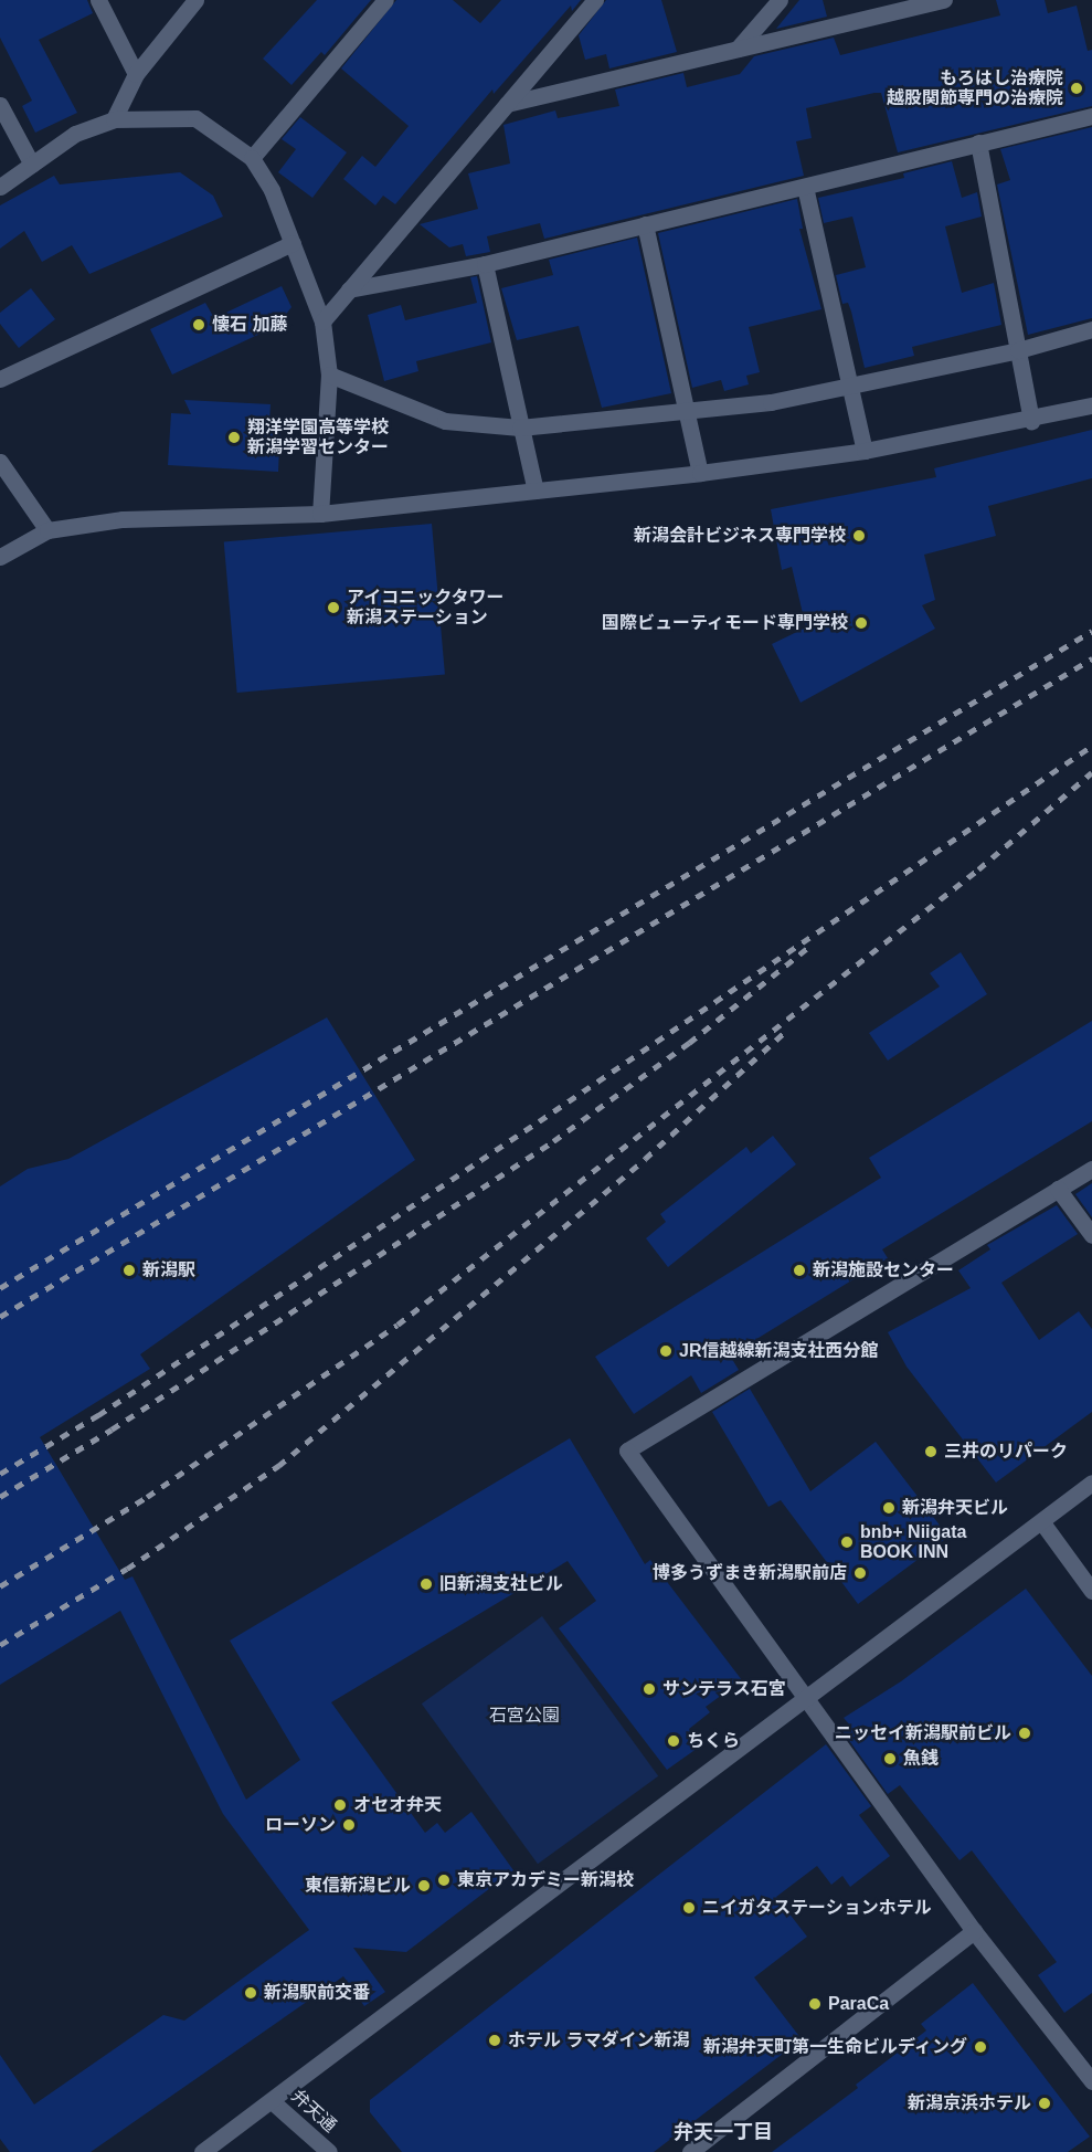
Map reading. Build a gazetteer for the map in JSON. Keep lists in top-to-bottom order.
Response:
{
  "streets": {
    "street": ["弁天通"]
  },
  "districts": ["弁天一丁目"],
  "parks": ["石宮公園"],
  "places": [
    "もろはし治療院 越股関節専門の治療院",
    "懐石 加藤",
    "翔洋学園高等学校 新潟学習センター",
    "新潟会計ビジネス専門学校",
    "アイコニックタワー 新潟ステーション",
    "国際ビューティモード専門学校",
    "新潟駅",
    "新潟施設センター",
    "JR信越線新潟支社西分館",
    "三井のリパーク",
    "新潟弁天ビル",
    "bnb+ Niigata BOOK INN",
    "博多うずまき新潟駅前店",
    "旧新潟支社ビル",
    "サンテラス石宮",
    "ニッセイ新潟駅前ビル",
    "ちくら",
    "魚銭",
    "オセオ弁天",
    "ローソン",
    "東京アカデミー新潟校",
    "東信新潟ビル",
    "ニイガタステーションホテル",
    "新潟駅前交番",
    "ParaCa",
    "ホテル ラマダイン新潟",
    "新潟弁天町第一生命ビルディング",
    "新潟京浜ホテル"
  ]
}
